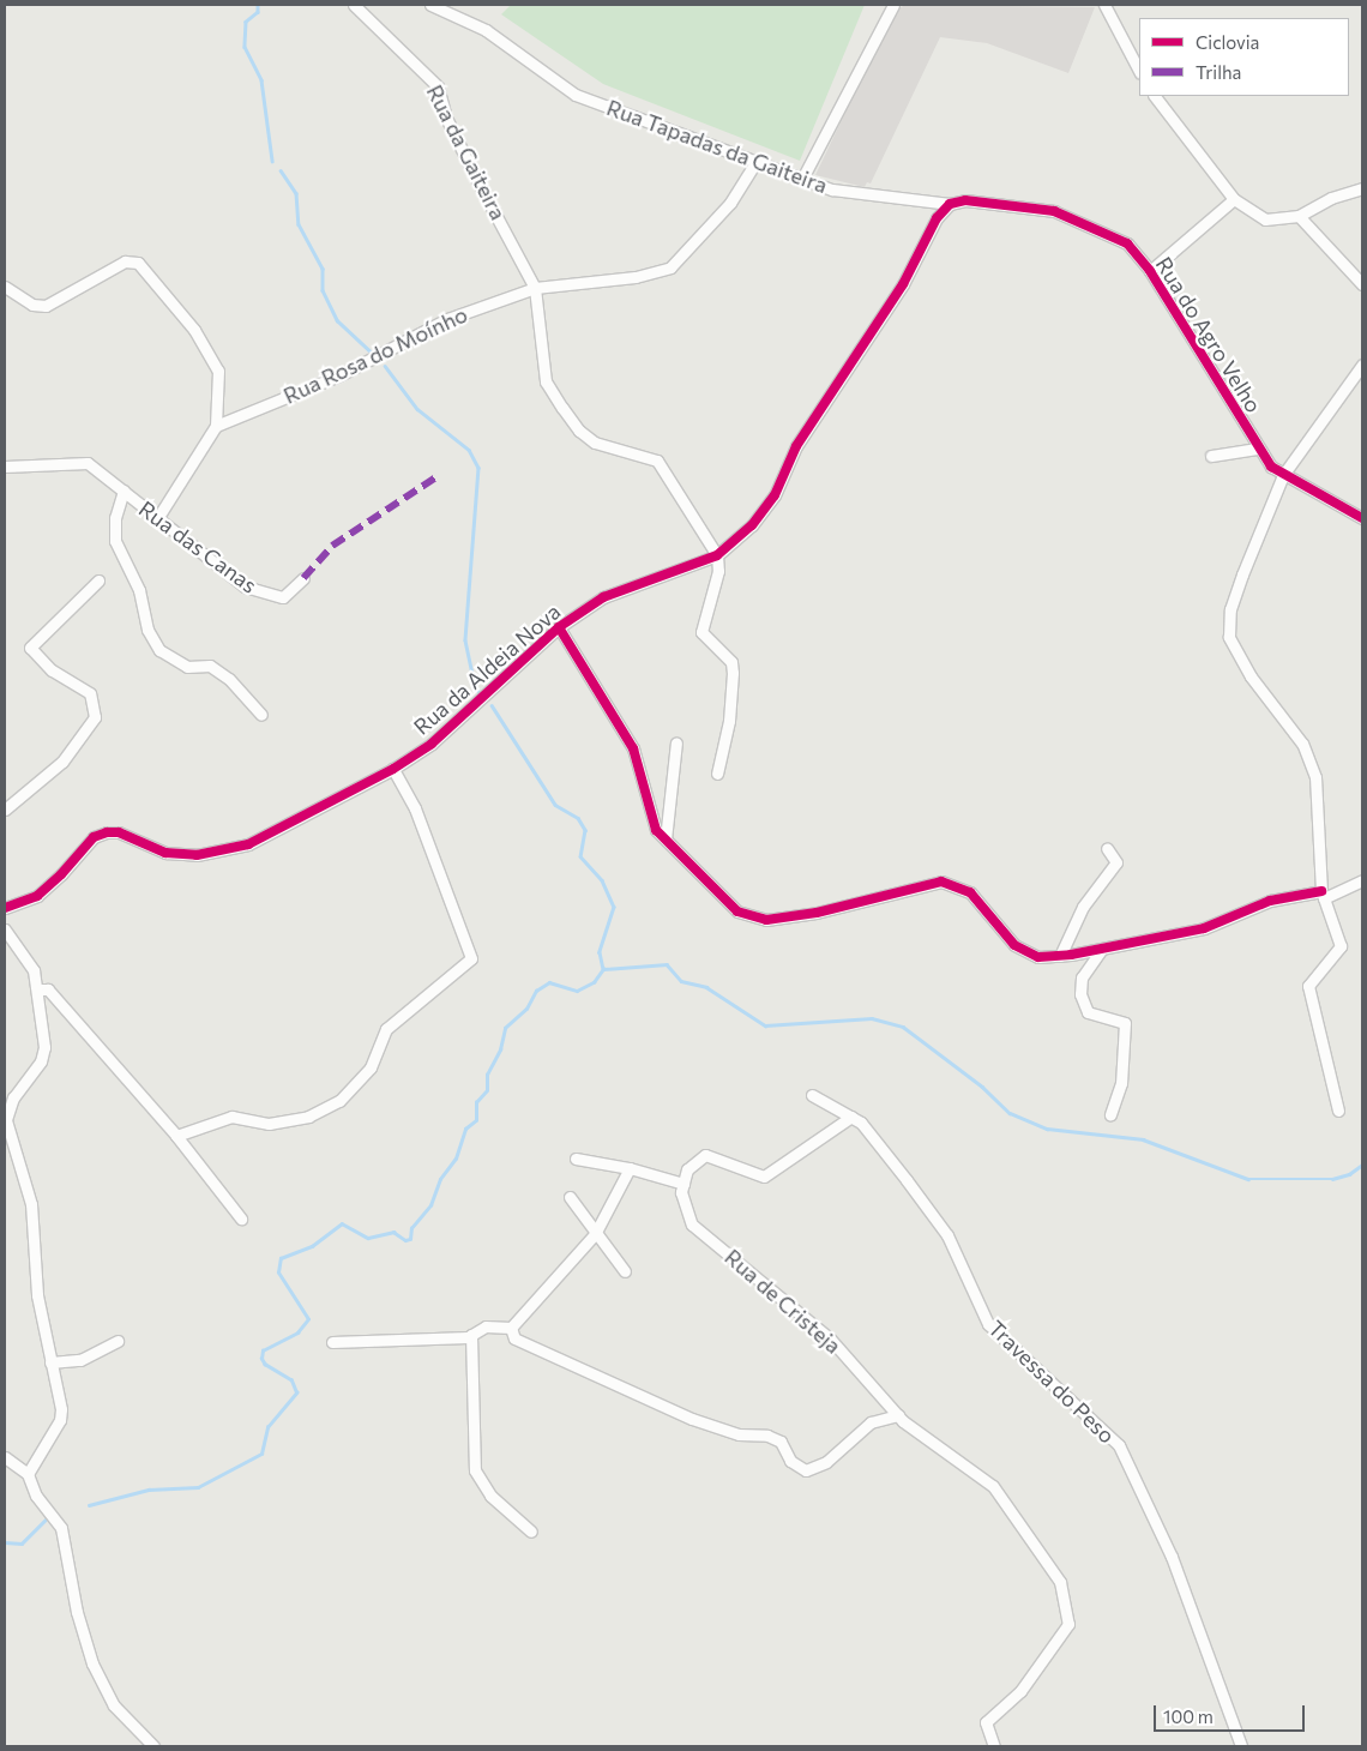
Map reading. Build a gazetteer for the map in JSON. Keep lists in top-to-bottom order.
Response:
{
  "streets": {
    "street": [
      "Rua Tapadas da Gaiteira",
      "Rua da Gaiteira",
      "Rua do Agro Velho",
      "Rua Rosa do Moínho",
      "Rua das Canas",
      "Rua da Aldeia Nova",
      "Rua de Cristeja",
      "Travessa do Peso"
    ]
  },
  "crossings": [
    ["Rua Tapadas da Gaiteira", "Rua do Agro Velho"],
    ["Rua Tapadas da Gaiteira", "Rua Rosa do Moínho"],
    ["Rua Tapadas da Gaiteira", "Rua da Aldeia Nova"],
    ["Rua da Gaiteira", "Rua Rosa do Moínho"],
    ["Rua do Agro Velho", "Rua da Aldeia Nova"]
  ],
  "legend": ["Ciclovia", "Trilha"],
  "scale_bar": "100 m"
}
